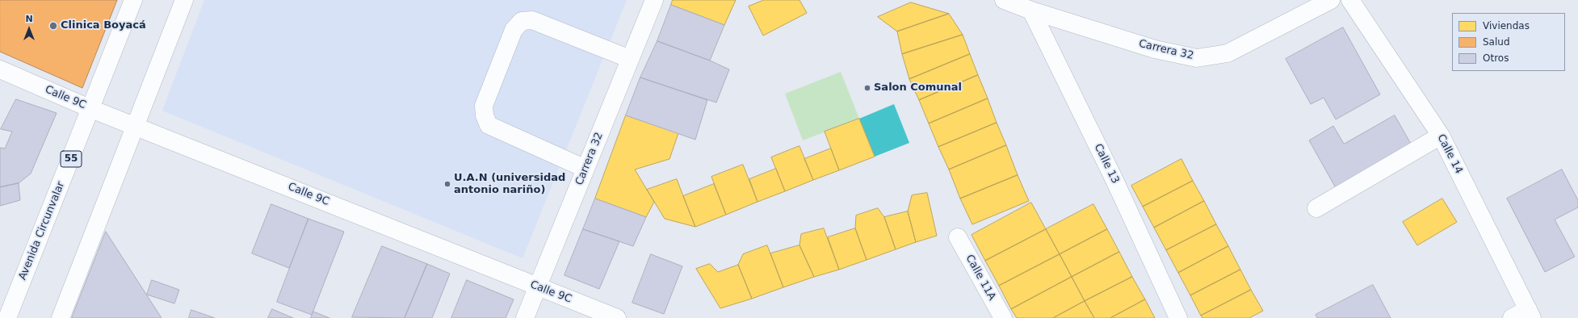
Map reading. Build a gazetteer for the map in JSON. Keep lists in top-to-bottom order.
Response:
{
  "streets": {
    "main road": [
      "Carrera 32",
      "Calle 9C",
      "Calle 14",
      "55",
      "Calle 13",
      "Avenida Circunvalar",
      "Calle 11A"
    ]
  },
  "crossings": [
    ["Carrera 32", "Calle 9C"],
    ["Carrera 32", "Calle 13"],
    ["Calle 9C", "Avenida Circunvalar"]
  ],
  "places": ["Clinica Boyacá", "Salon Comunal", "U.A.N (universidad antonio nariño)"],
  "legend": ["Viviendas", "Salud", "Otros"],
  "north": "top"
}
